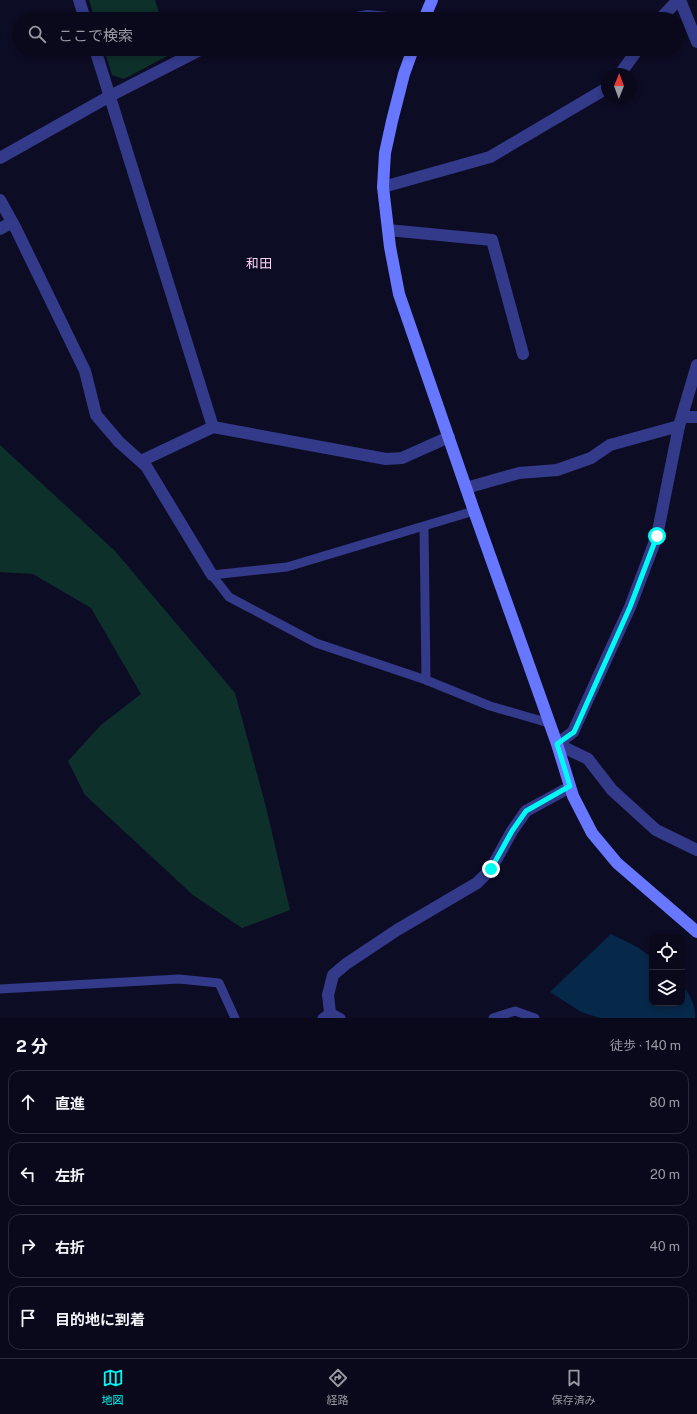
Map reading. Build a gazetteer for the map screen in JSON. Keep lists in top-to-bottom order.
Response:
{
  "districts": ["和田"],
  "north": "top",
  "page": {
    "search": "ここで検索",
    "heading": ["2 分", "徒歩 · 140 m"],
    "list": [
      ["直進", "80 m"],
      ["左折", "20 m"],
      ["右折", "40 m"],
      "目的地に到着"
    ],
    "nav": ["地図", "経路", "保存済み"]
  }
}
